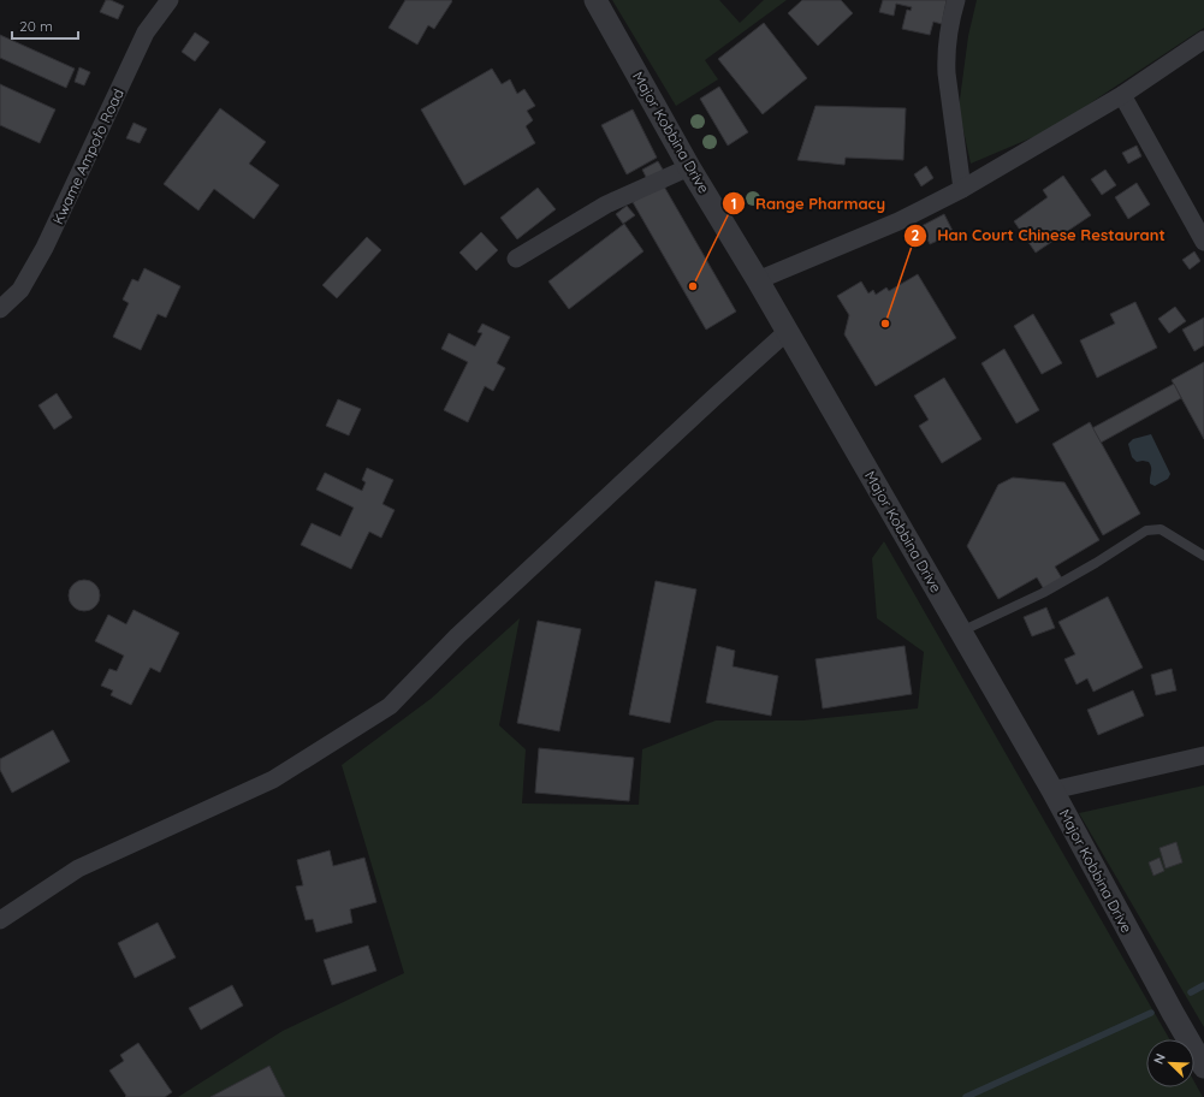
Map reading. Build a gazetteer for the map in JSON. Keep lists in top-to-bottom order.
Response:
{
  "streets": {
    "street": ["Major Kobbina Drive", "Kwame Ampofo Road"]
  },
  "places": ["Range Pharmacy", "Han Court Chinese Restaurant"],
  "scale_bar": "20 m",
  "north": "top left"
}
